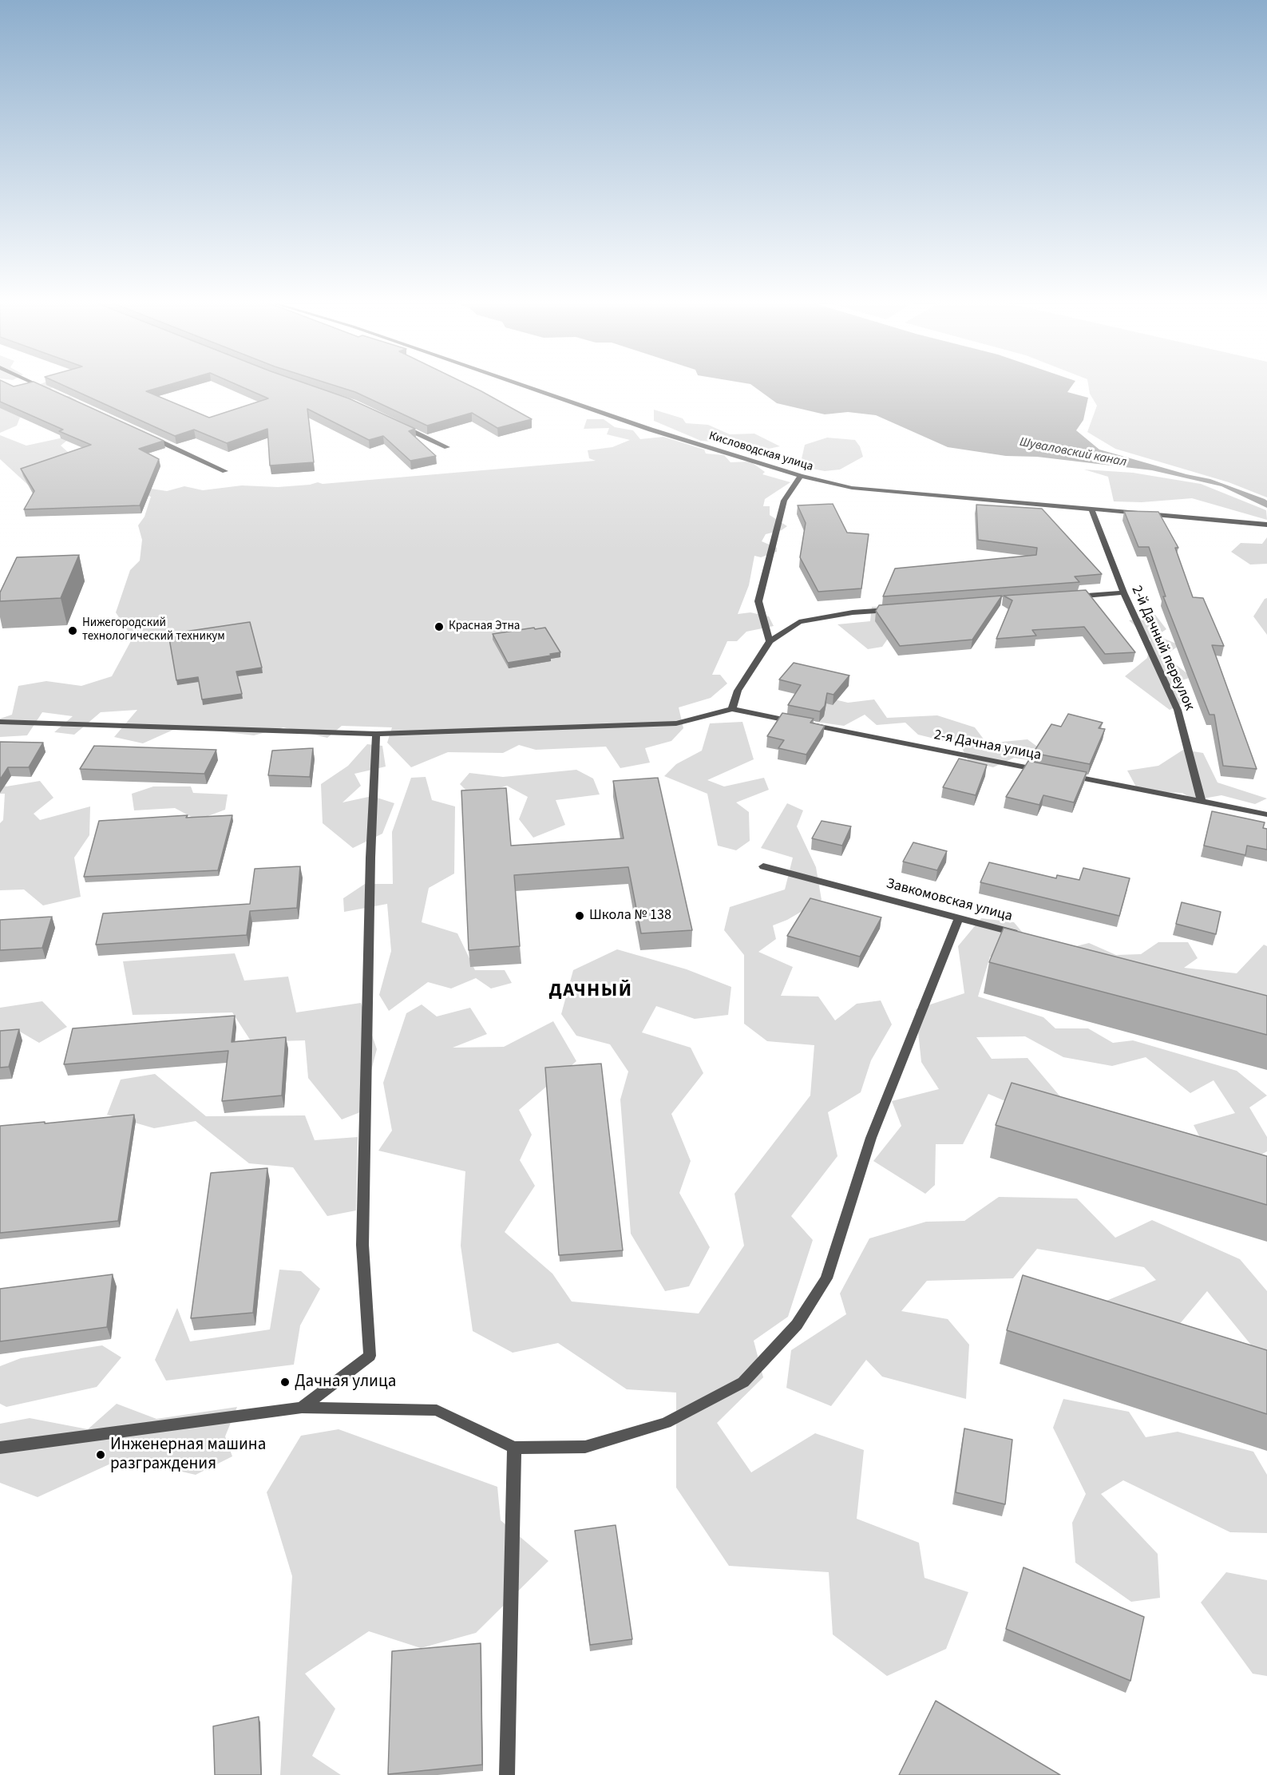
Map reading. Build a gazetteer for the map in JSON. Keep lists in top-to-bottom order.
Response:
{
  "streets": {
    "street": [
      "Кисловодская улица",
      "2-й Дачный переулок",
      "2-я Дачная улица",
      "Завкомовская улица"
    ]
  },
  "crossings": [
    ["Кисловодская улица", "2-й Дачный переулок"]
  ],
  "districts": ["ДАЧНЫЙ"],
  "water": ["Шуваловский канал"],
  "places": [
    "Красная Этна",
    "Нижегородский технологический техникум",
    "Школа № 138",
    "Дачная улица",
    "Инженерная машина разграждения"
  ]
}
